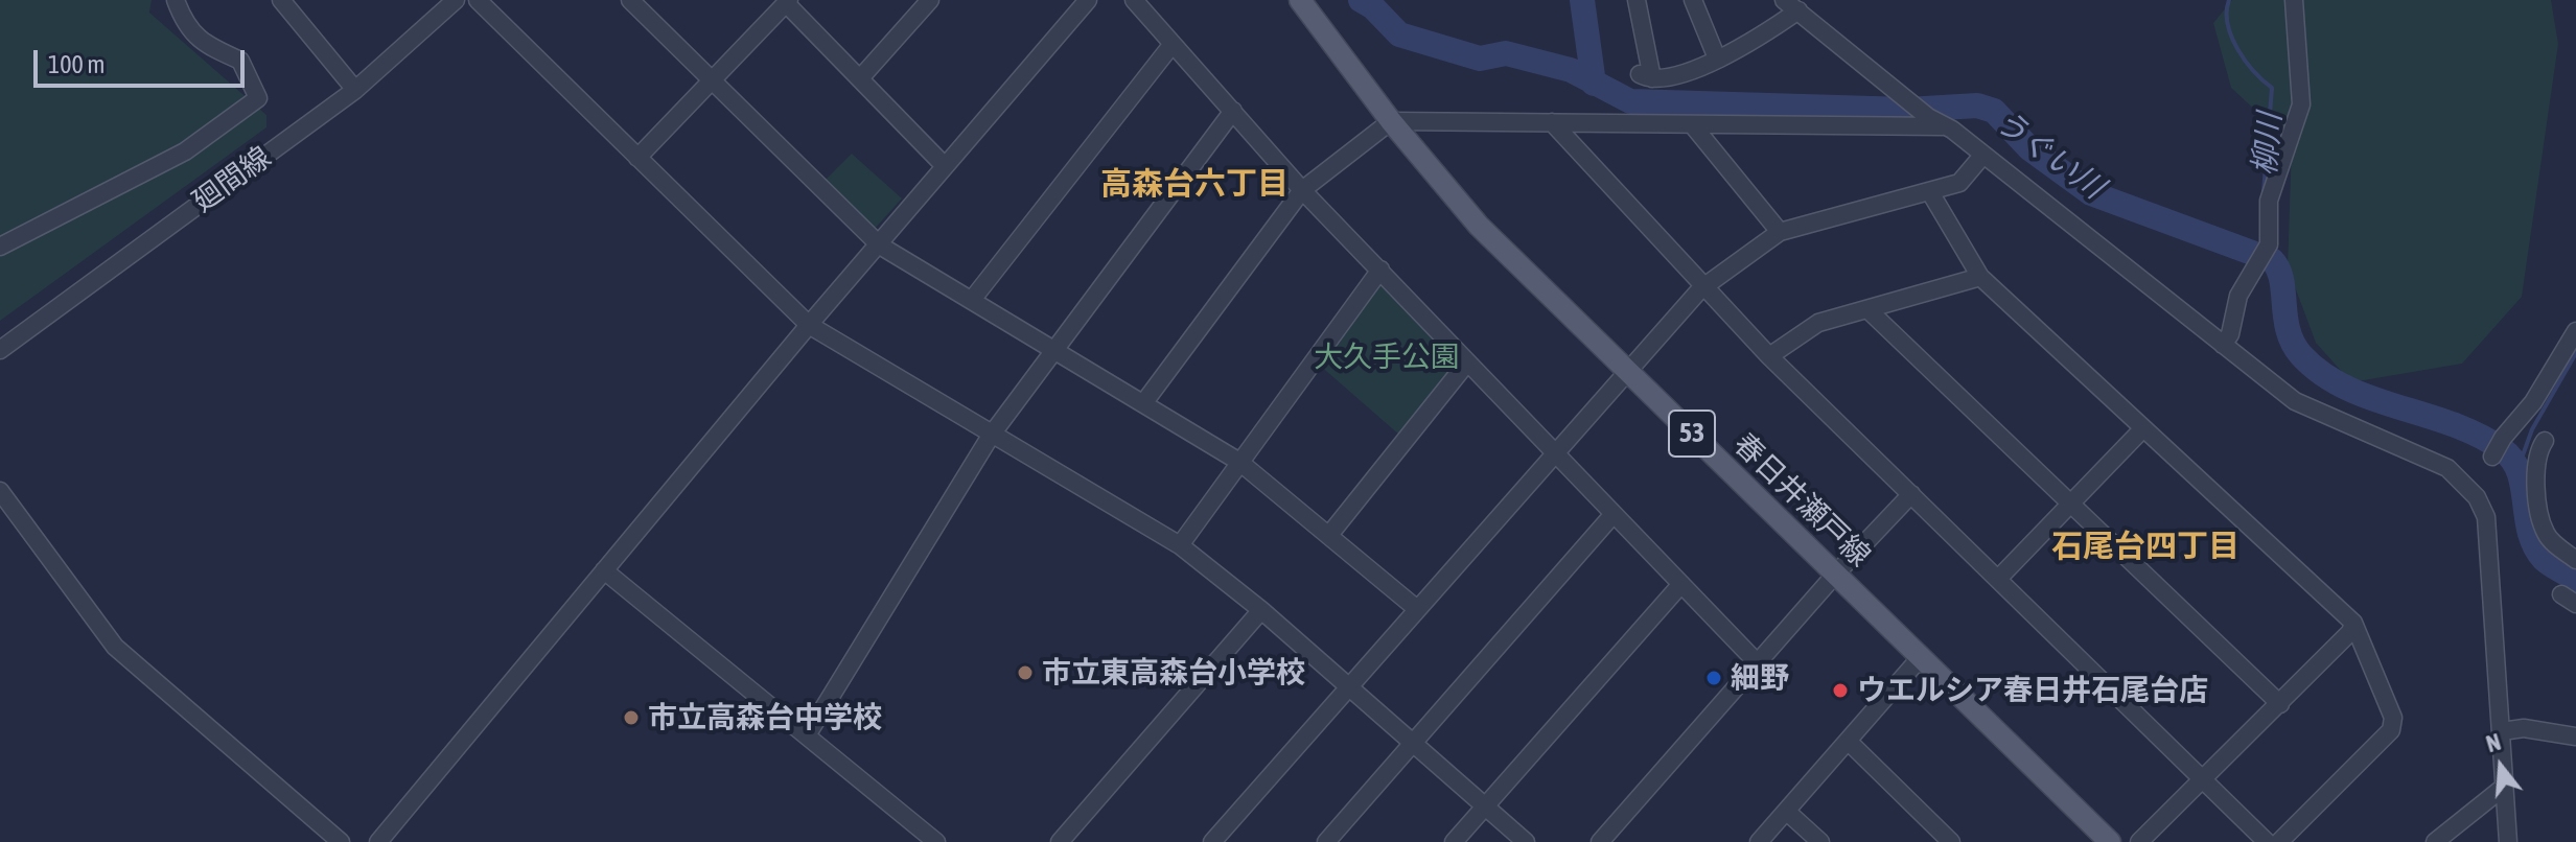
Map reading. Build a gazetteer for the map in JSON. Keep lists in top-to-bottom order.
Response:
{
  "streets": {
    "main road": ["53", "春日井瀬戸線"],
    "street": ["廻間線"]
  },
  "districts": ["高森台六丁目", "石尾台四丁目"],
  "water": ["柳川", "うぐい川"],
  "parks": ["大久手公園"],
  "places": [
    "市立東高森台小学校",
    "細野",
    "ウエルシア春日井石尾台店",
    "市立高森台中学校"
  ],
  "scale_bar": "100 m",
  "north": "top"
}
